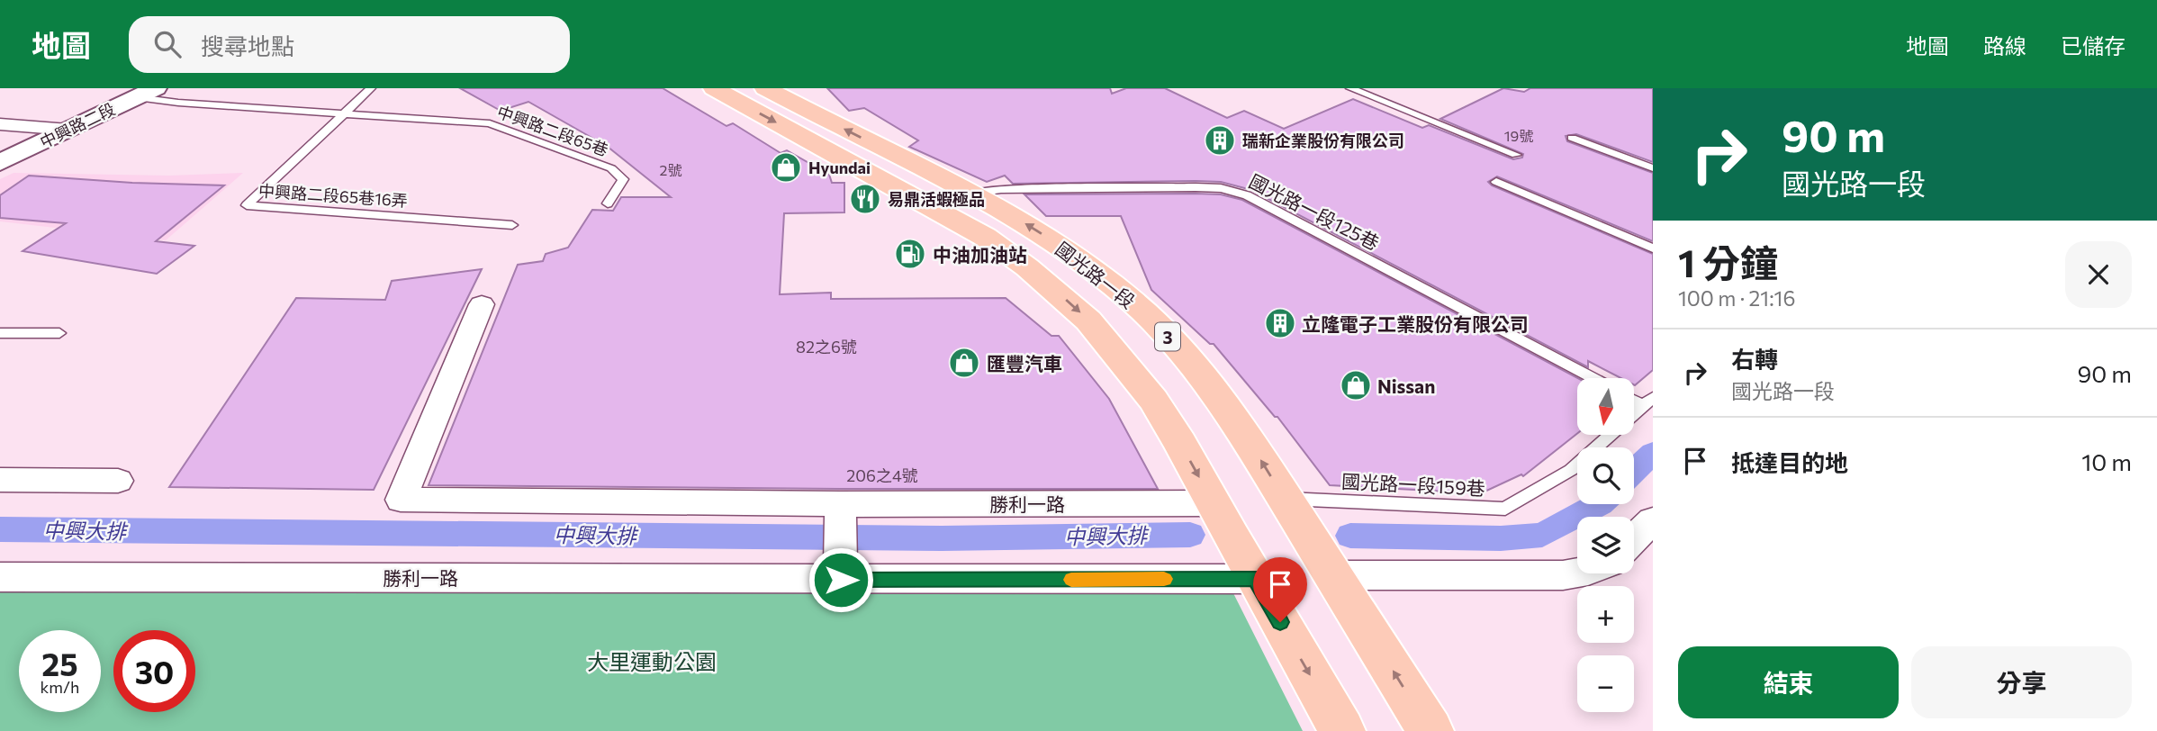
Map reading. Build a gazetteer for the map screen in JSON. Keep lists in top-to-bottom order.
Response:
{
  "streets": {
    "main road": ["國光路一段", "3"],
    "street": ["中興路二段", "勝利一路"],
    "lane": [
      "中興路二段65巷",
      "中興路二段65巷16弄",
      "國光路一段125巷",
      "國光路一段159巷"
    ]
  },
  "crossings": [
    ["中興路二段", "中興路二段65巷"],
    ["中興路二段65巷", "中興路二段65巷16弄"],
    ["國光路一段125巷", "國光路一段"],
    ["國光路一段", "國光路一段159巷"],
    ["國光路一段", "勝利一路"]
  ],
  "water": ["中興大排"],
  "parks": ["大里運動公園"],
  "places": {
    "building": ["瑞新企業股份有限公司", "立隆電子工業股份有限公司"],
    "shop": ["Hyundai", "匯豐汽車", "Nissan"],
    "restaurant": ["易鼎活蝦極品"],
    "fuel station": ["中油加油站"]
  },
  "house_numbers": [
    "19號",
    "2號",
    "82之6號",
    "206之4號"
  ],
  "north": "bottom",
  "page": {
    "header": "地圖",
    "search": "搜尋地點",
    "nav": ["地圖", "路線", "已儲存"],
    "turn": ["90 m", "國光路一段"],
    "heading": ["1 分鐘", "100 m · 21:16"],
    "list": [
      {
        "name": "右轉",
        "note": "國光路一段",
        "value": "90 m"
      },
      {
        "name": "抵達目的地",
        "value": "10 m"
      }
    ],
    "map_buttons": ["+", "−"],
    "speed": "25 km/h",
    "limit": "30",
    "buttons": ["結束", "分享"]
  }
}
